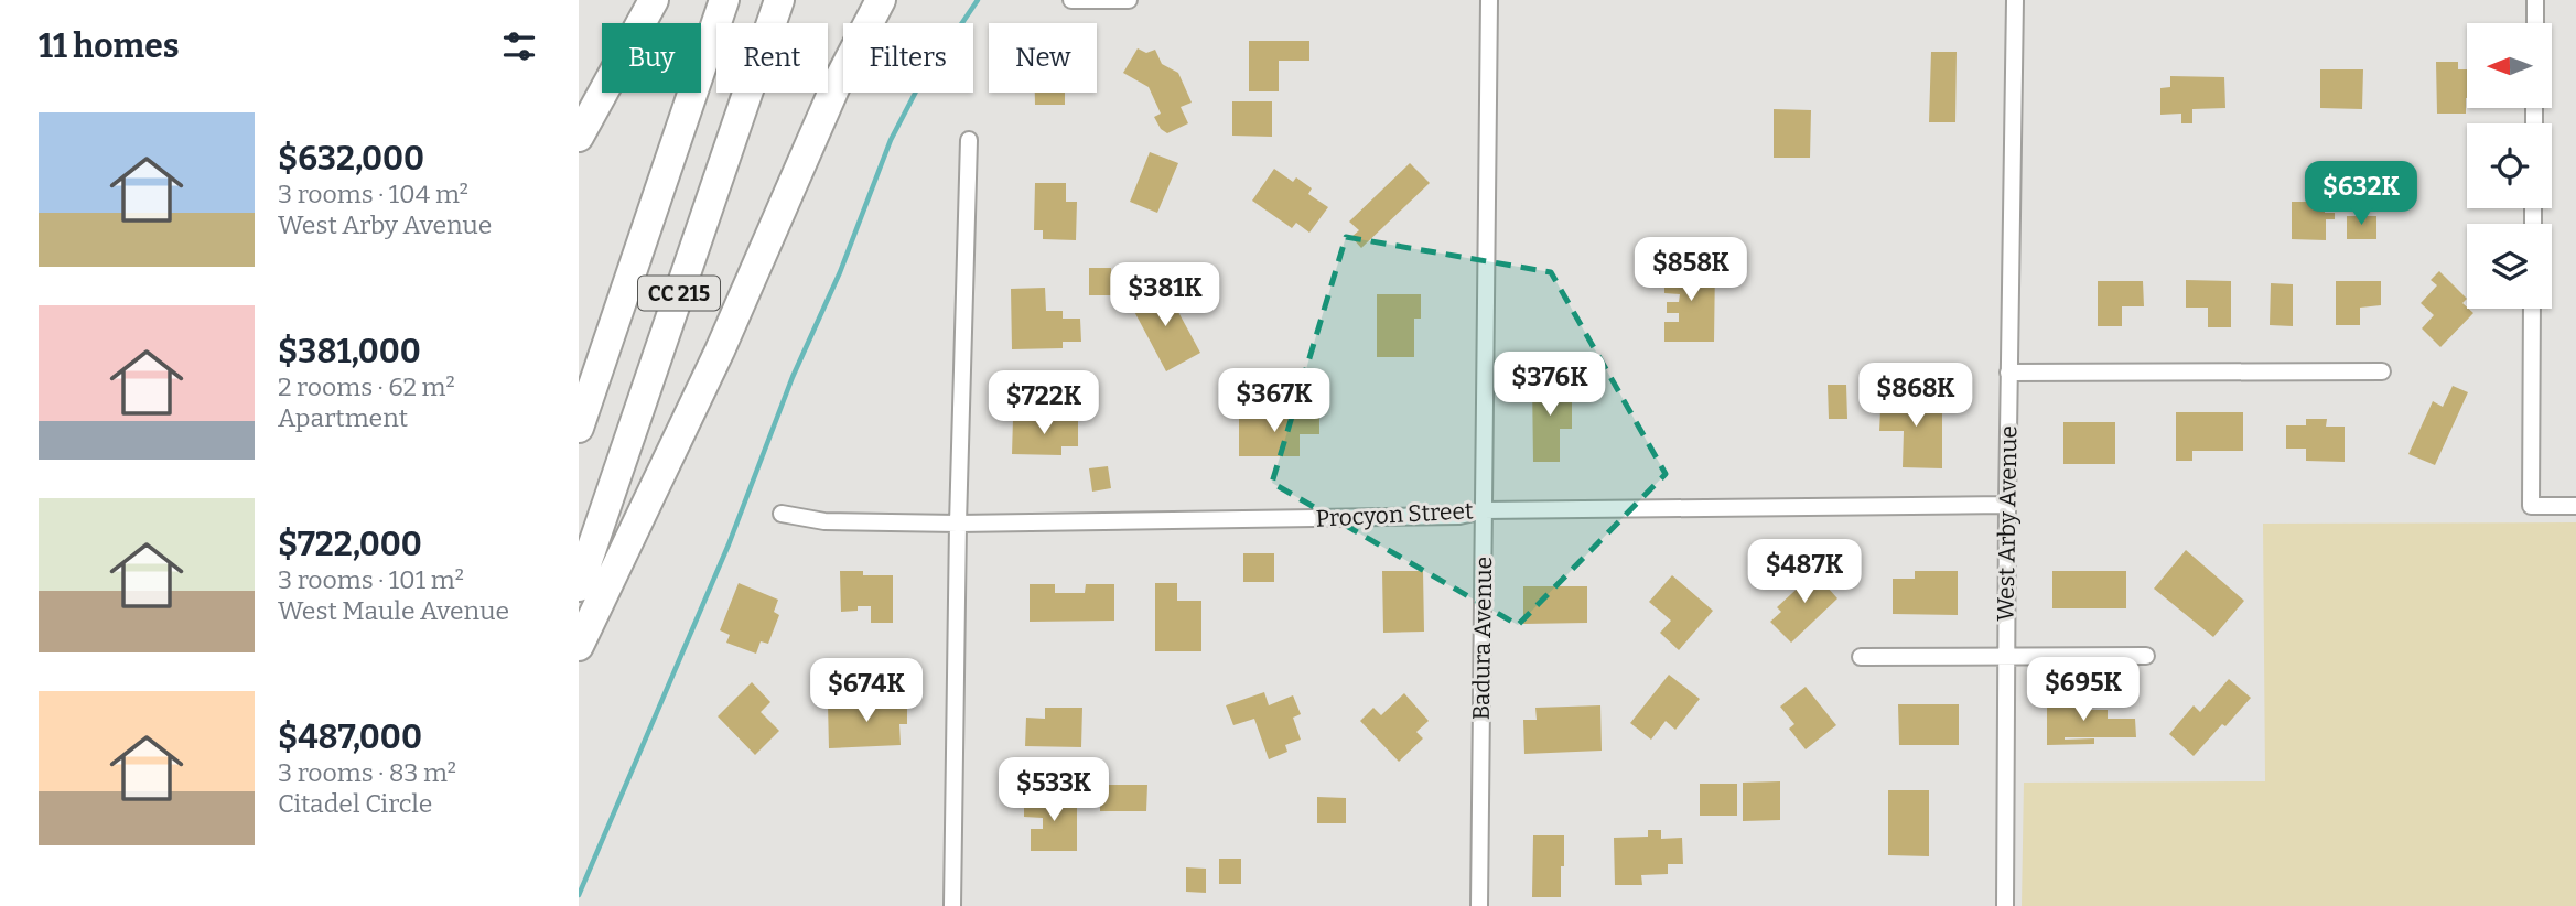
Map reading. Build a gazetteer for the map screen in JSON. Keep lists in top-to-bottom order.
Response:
{
  "streets": {
    "highway": ["CC 215"],
    "street": ["Procyon Street", "West Arby Avenue", "Badura Avenue"]
  },
  "crossings": [
    ["Procyon Street", "West Arby Avenue"],
    ["Procyon Street", "Badura Avenue"]
  ],
  "north": "left",
  "page": {
    "heading": "11 homes",
    "chip": [
      "Buy",
      "Rent",
      "Filters",
      "New"
    ],
    "list": [
      {
        "name": "$632,000",
        "note": "3 rooms · 104 m² · West Arby Avenue"
      },
      {
        "name": "$381,000",
        "note": "2 rooms · 62 m² · Apartment"
      },
      {
        "name": "$722,000",
        "note": "3 rooms · 101 m² · West Maule Avenue"
      },
      {
        "name": "$487,000",
        "note": "3 rooms · 83 m² · Citadel Circle"
      }
    ],
    "price": [
      "$632K",
      "$858K",
      "$381K",
      "$376K",
      "$868K",
      "$367K",
      "$722K",
      "$487K",
      "$695K",
      "$674K",
      "$533K"
    ]
  }
}
